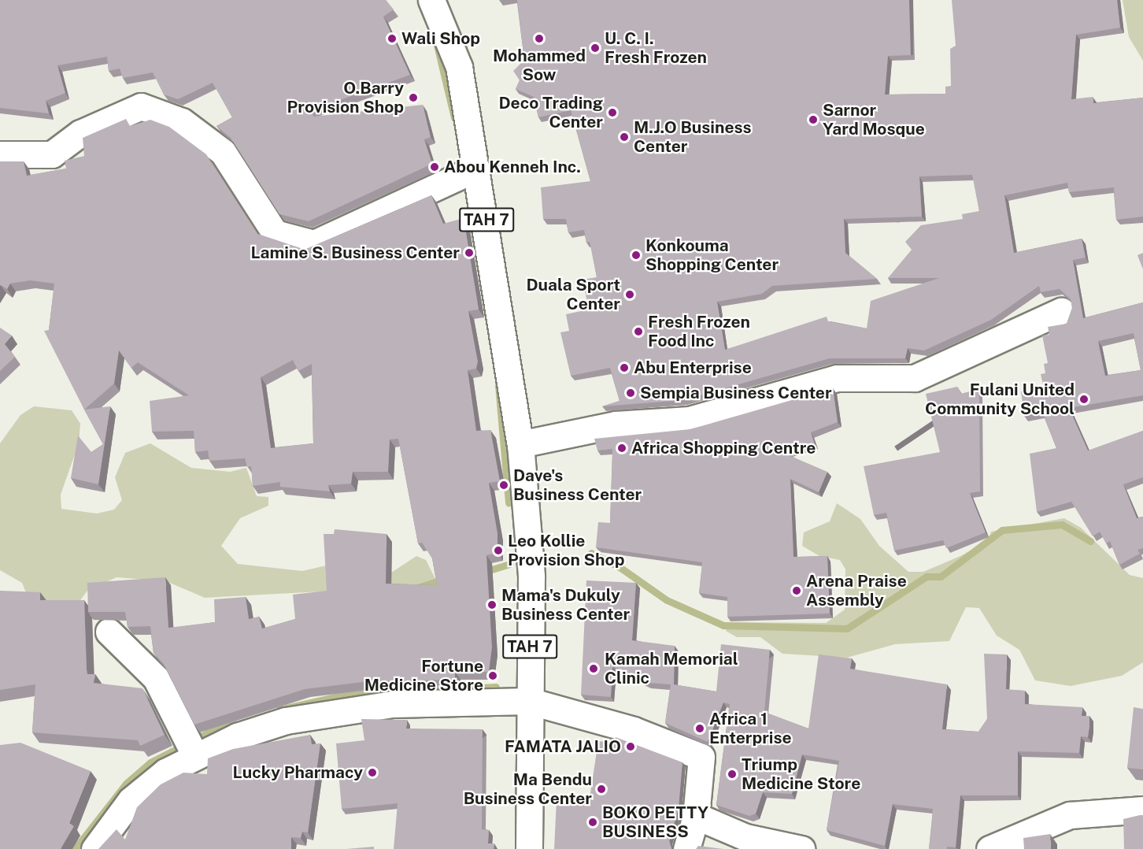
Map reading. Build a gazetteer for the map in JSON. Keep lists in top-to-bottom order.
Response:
{
  "streets": {
    "main road": ["TAH 7"]
  },
  "places": [
    "Wali Shop",
    "Mohammed Sow",
    "U. C. I. Fresh Frozen",
    "O.Barry Provision Shop",
    "Deco Trading Center",
    "Sarnor Yard Mosque",
    "M.J.O Business Center",
    "Abou Kenneh Inc.",
    "Lamine S. Business Center",
    "Konkouma Shopping Center",
    "Duala Sport Center",
    "Fresh Frozen Food Inc",
    "Abu Enterprise",
    "Sempia Business Center",
    "Fulani United Community School",
    "Africa Shopping Centre",
    "Dave's Business Center",
    "Leo Kollie Provision Shop",
    "Arena Praise Assembly",
    "Mama's Dukuly Business Center",
    "Kamah Memorial Clinic",
    "Fortune Medicine Store",
    "Africa 1 Enterprise",
    "FAMATA JALIO",
    "Lucky Pharmacy",
    "Triump Medicine Store",
    "Ma Bendu Business Center",
    "BOKO PETTY BUSINESS"
  ]
}
